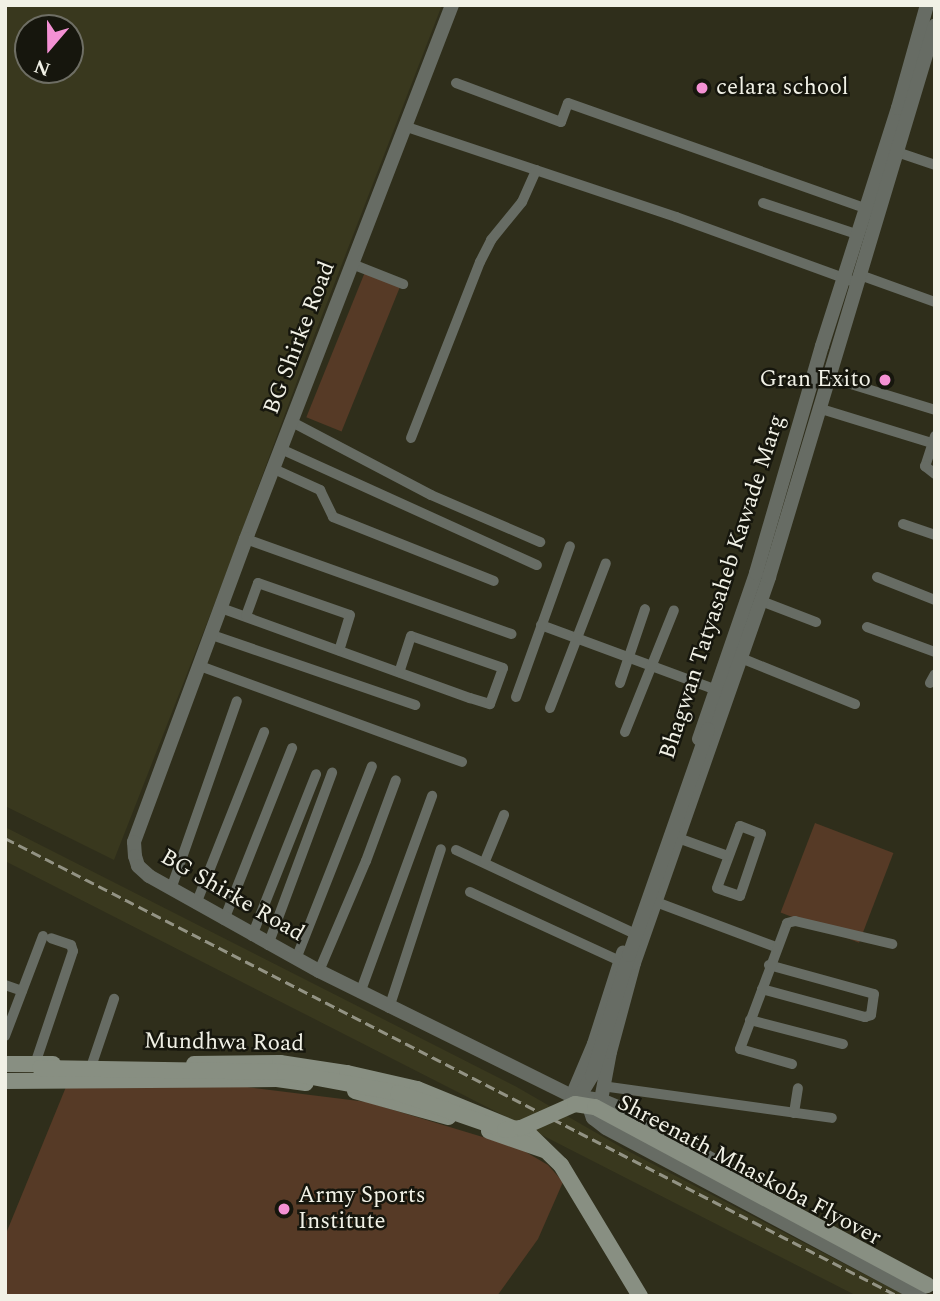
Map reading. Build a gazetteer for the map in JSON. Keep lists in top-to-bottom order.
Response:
{
  "streets": {
    "main road": ["Mundhwa Road", "Shreenath Mhaskoba Flyover"],
    "street": ["BG Shirke Road", "Bhagwan Tatyasaheb Kawade Marg"]
  },
  "crossings": [
    ["BG Shirke Road", "Bhagwan Tatyasaheb Kawade Marg"],
    ["BG Shirke Road", "Shreenath Mhaskoba Flyover"],
    ["Bhagwan Tatyasaheb Kawade Marg", "Shreenath Mhaskoba Flyover"],
    ["Mundhwa Road", "Shreenath Mhaskoba Flyover"]
  ],
  "places": ["celara school", "Gran Exito", "Army Sports Institute"],
  "north": "bottom"
}
